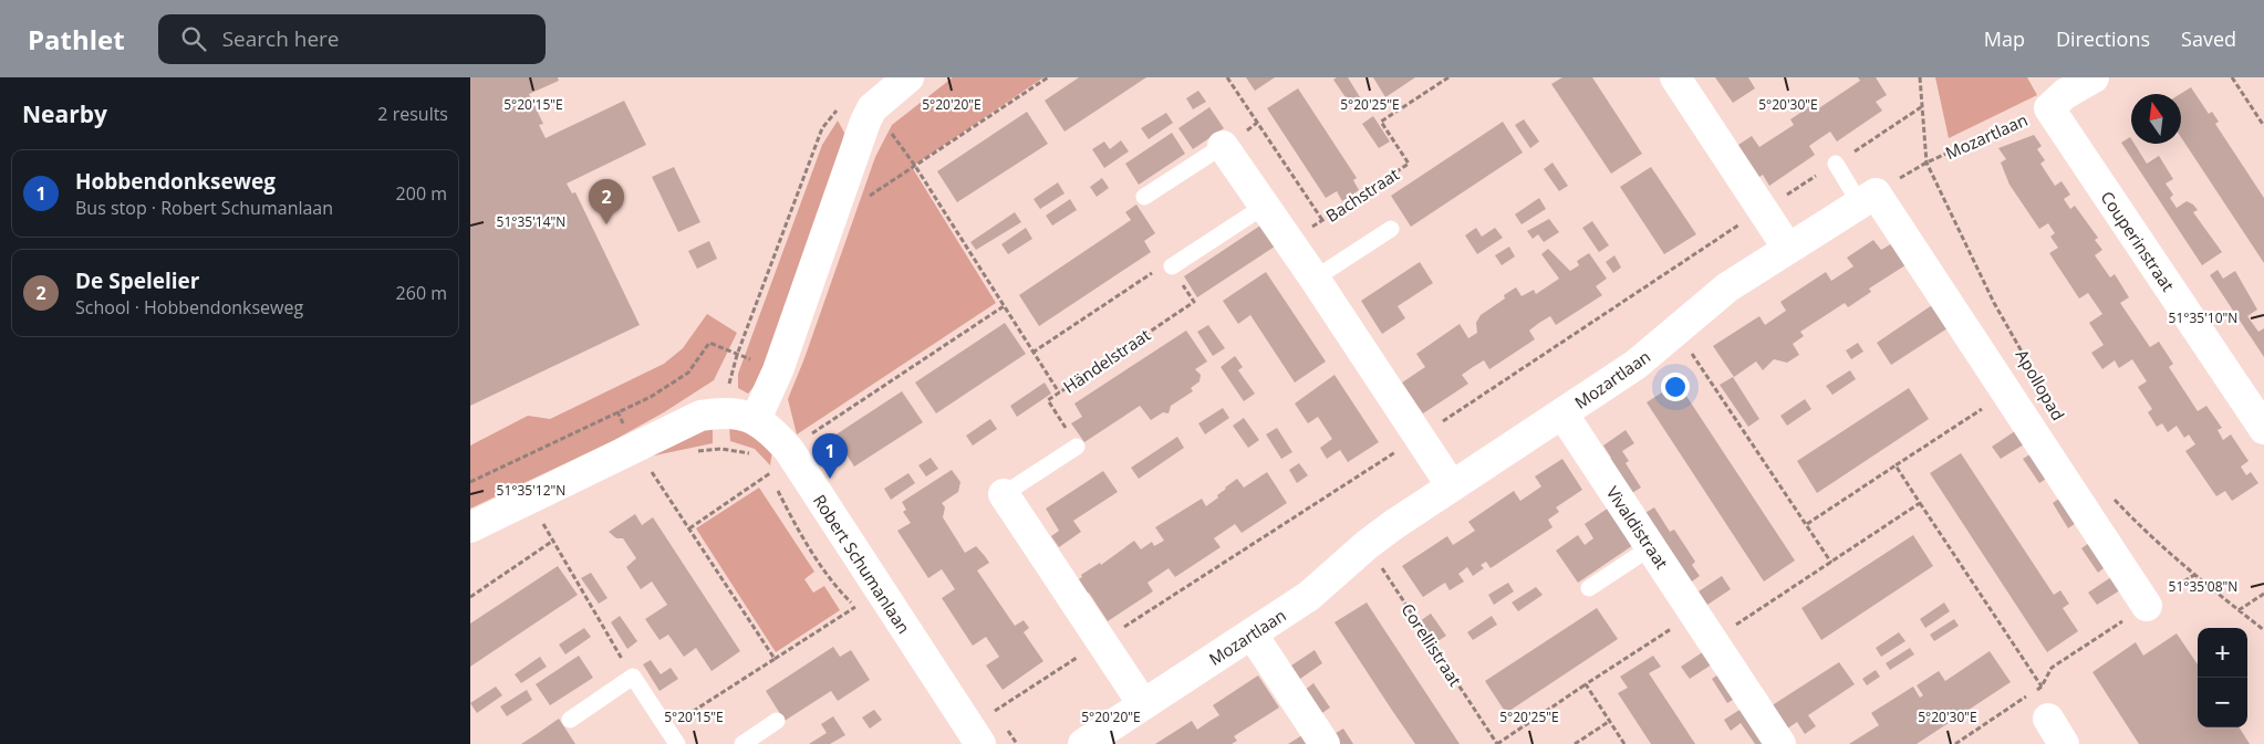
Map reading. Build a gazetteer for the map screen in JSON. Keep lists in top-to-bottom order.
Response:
{
  "streets": {
    "street": [
      "Mozartlaan",
      "Couperinstraat",
      "Apollopad",
      "Vivaldistraat",
      "Robert Schumanlaan"
    ],
    "path": ["Bachstraat", "Händelstraat", "Corellistraat"]
  },
  "crossings": [
    ["Mozartlaan", "Couperinstraat"],
    ["Mozartlaan", "Apollopad"],
    ["Mozartlaan", "Vivaldistraat"],
    ["Mozartlaan", "Corellistraat"],
    ["Vivaldistraat", "Corellistraat"]
  ],
  "north": "top",
  "page": {
    "header": "Pathlet",
    "search": "Search here",
    "nav": ["Map", "Directions", "Saved"],
    "heading": ["Nearby", "2 results"],
    "list": [
      {
        "mark": "1",
        "name": "Hobbendonkseweg",
        "note": "Bus stop · Robert Schumanlaan",
        "value": "200 m"
      },
      {
        "mark": "2",
        "name": "De Spelelier",
        "note": "School · Hobbendonkseweg",
        "value": "260 m"
      }
    ],
    "pins": ["2", "1"],
    "map_buttons": ["+", "−"]
  },
  "coordinates": [
    "5°20'15\"E",
    "5°20'20\"E",
    "5°20'25\"E",
    "5°20'30\"E",
    "51°35'14\"N",
    "51°35'10\"N",
    "51°35'12\"N",
    "51°35'08\"N"
  ]
}
